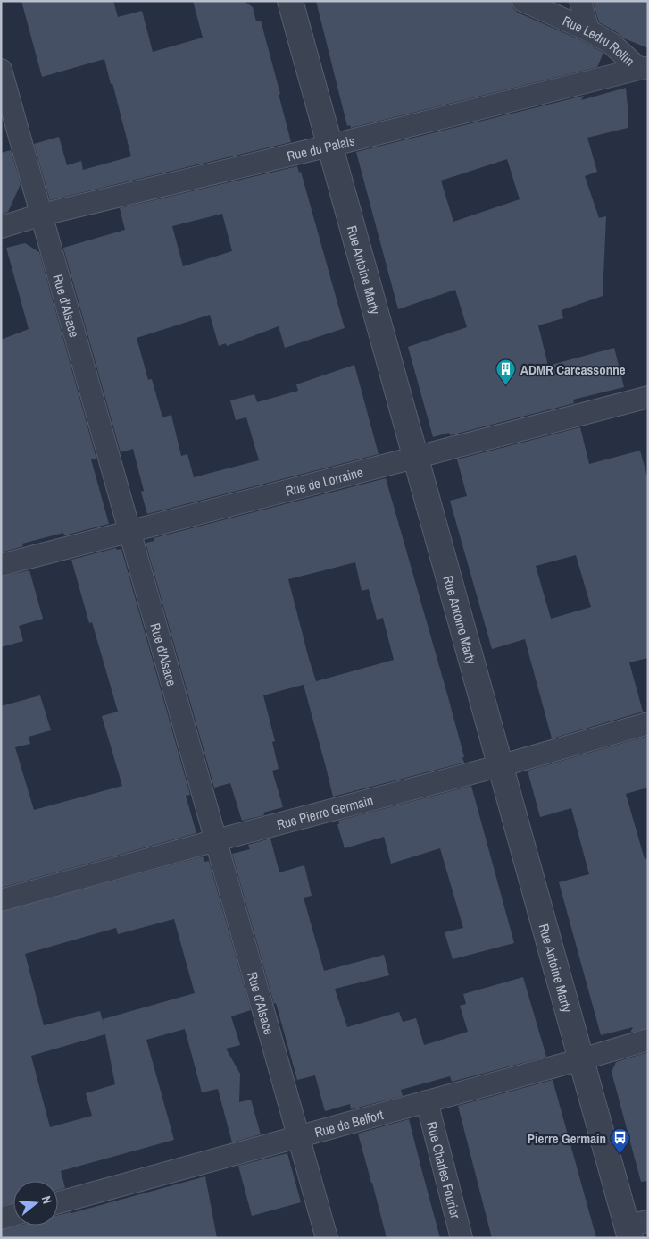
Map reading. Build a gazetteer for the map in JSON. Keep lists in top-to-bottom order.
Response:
{
  "streets": {
    "street": [
      "Rue Ledru Rollin",
      "Rue du Palais",
      "Rue Antoine Marty",
      "Rue d'Alsace",
      "Rue de Lorraine",
      "Rue Pierre Germain",
      "Rue de Belfort",
      "Rue Charles Fourier"
    ]
  },
  "crossings": [
    ["Rue Ledru Rollin", "Rue du Palais"],
    ["Rue du Palais", "Rue Antoine Marty"],
    ["Rue du Palais", "Rue d'Alsace"],
    ["Rue Antoine Marty", "Rue de Lorraine"],
    ["Rue Antoine Marty", "Rue Pierre Germain"],
    ["Rue Antoine Marty", "Rue de Belfort"],
    ["Rue d'Alsace", "Rue de Lorraine"],
    ["Rue d'Alsace", "Rue Pierre Germain"],
    ["Rue d'Alsace", "Rue de Belfort"],
    ["Rue de Belfort", "Rue Charles Fourier"]
  ],
  "places": {
    "building": ["ADMR Carcassonne"],
    "bus stop": ["Pierre Germain"]
  },
  "north": "right"
}
